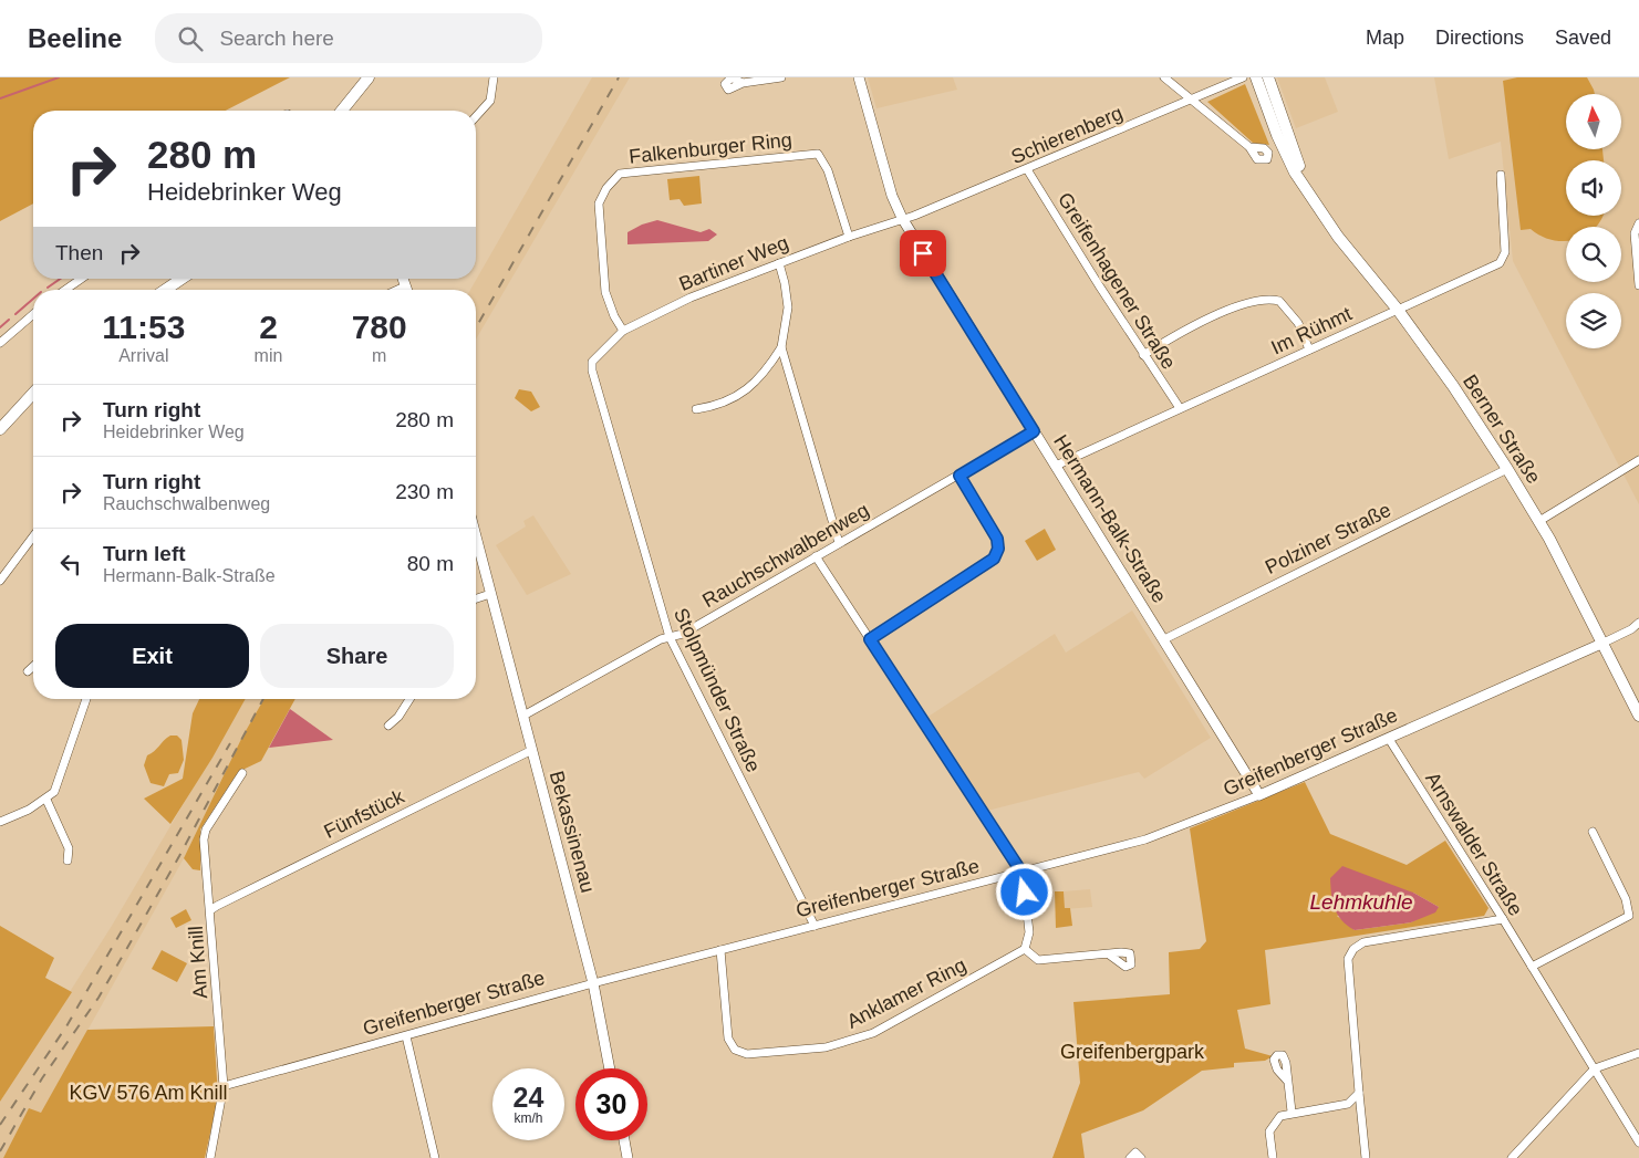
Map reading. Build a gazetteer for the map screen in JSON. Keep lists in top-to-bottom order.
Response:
{
  "streets": {
    "main road": ["Berner Straße"],
    "street": [
      "Schierenberg",
      "Falkenburger Ring",
      "Bartiner Weg",
      "Greifenhagener Straße",
      "Im Rühmt",
      "Hermann-Balk-Straße",
      "Polziner Straße",
      "Rauchschwalbenweg",
      "Stolpmünder Straße",
      "Greifenberger Straße",
      "Fünfstück",
      "Bekassinenau",
      "Arnswalder Straße",
      "Am Knill",
      "Anklamer Ring"
    ]
  },
  "crossings": [
    ["Schierenberg", "Bartiner Weg"],
    ["Schierenberg", "Greifenhagener Straße"],
    ["Schierenberg", "Hermann-Balk-Straße"],
    ["Falkenburger Ring", "Bartiner Weg"],
    ["Bartiner Weg", "Hermann-Balk-Straße"],
    ["Bartiner Weg", "Stolpmünder Straße"],
    ["Greifenhagener Straße", "Im Rühmt"],
    ["Im Rühmt", "Berner Straße"],
    ["Im Rühmt", "Hermann-Balk-Straße"],
    ["Berner Straße", "Polziner Straße"],
    ["Berner Straße", "Greifenberger Straße"],
    ["Hermann-Balk-Straße", "Polziner Straße"],
    ["Hermann-Balk-Straße", "Rauchschwalbenweg"],
    ["Hermann-Balk-Straße", "Greifenberger Straße"],
    ["Rauchschwalbenweg", "Stolpmünder Straße"],
    ["Rauchschwalbenweg", "Bekassinenau"],
    ["Stolpmünder Straße", "Greifenberger Straße"],
    ["Greifenberger Straße", "Bekassinenau"],
    ["Greifenberger Straße", "Arnswalder Straße"],
    ["Greifenberger Straße", "Am Knill"],
    ["Greifenberger Straße", "Anklamer Ring"],
    ["Fünfstück", "Bekassinenau"],
    ["Fünfstück", "Am Knill"]
  ],
  "water": ["Lehmkuhle"],
  "parks": ["Greifenbergpark", "KGV 576 Am Knill"],
  "north": "top",
  "page": {
    "header": "Beeline",
    "search": "Search here",
    "nav": ["Map", "Directions", "Saved"],
    "turn": ["280 m", "Heidebrinker Weg"],
    "then": "Then",
    "eta": [
      "11:53",
      "Arrival",
      "2",
      "min",
      "780",
      "m"
    ],
    "list": [
      {
        "name": "Turn right",
        "note": "Heidebrinker Weg",
        "value": "280 m"
      },
      {
        "name": "Turn right",
        "note": "Rauchschwalbenweg",
        "value": "230 m"
      },
      {
        "name": "Turn left",
        "note": "Hermann-Balk-Straße",
        "value": "80 m"
      }
    ],
    "buttons": ["Exit", "Share"],
    "speed": "24 km/h",
    "limit": "30"
  }
}
